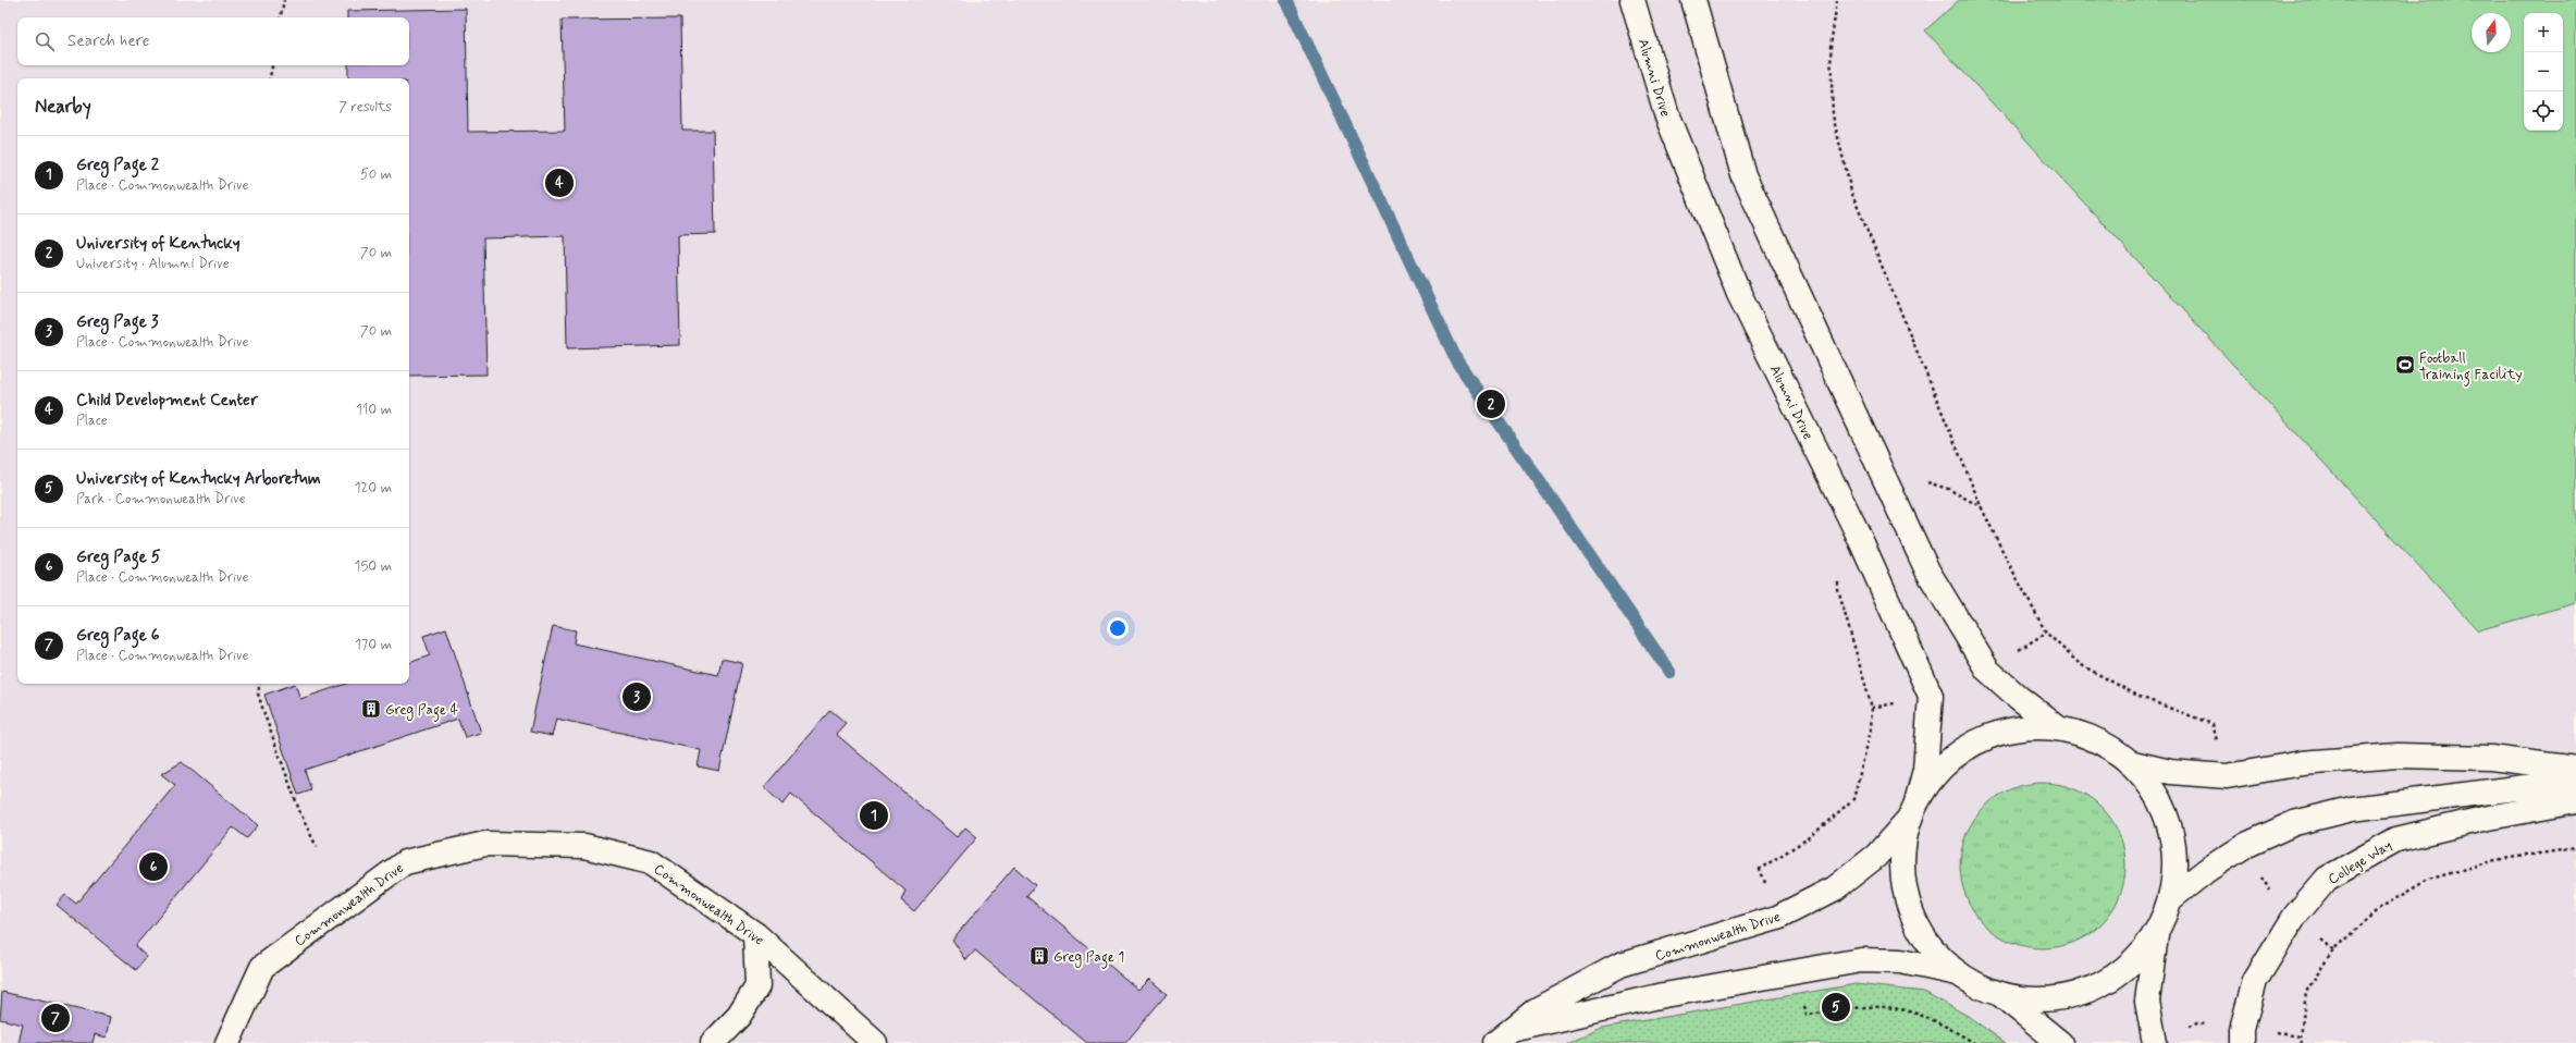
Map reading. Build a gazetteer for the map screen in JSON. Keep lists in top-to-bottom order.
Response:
{
  "streets": {
    "street": ["Alumni Drive", "College Way", "Commonwealth Drive"]
  },
  "crossings": [
    ["Alumni Drive", "Commonwealth Drive"]
  ],
  "places": {
    "sports": ["Football Training Facility"],
    "building": ["Greg Page 4", "Greg Page 1"]
  },
  "north": "top",
  "page": {
    "map_buttons": ["+", "−"],
    "search": "Search here",
    "heading": ["Nearby", "7 results"],
    "list": [
      {
        "mark": "1",
        "name": "Greg Page 2",
        "note": "Place · Commonwealth Drive",
        "value": "50 m"
      },
      {
        "mark": "2",
        "name": "University of Kentucky",
        "note": "University · Alumni Drive",
        "value": "70 m"
      },
      {
        "mark": "3",
        "name": "Greg Page 3",
        "note": "Place · Commonwealth Drive",
        "value": "70 m"
      },
      {
        "mark": "4",
        "name": "Child Development Center",
        "note": "Place",
        "value": "110 m"
      },
      {
        "mark": "5",
        "name": "University of Kentucky Arboretum",
        "note": "Park · Commonwealth Drive",
        "value": "120 m"
      },
      {
        "mark": "6",
        "name": "Greg Page 5",
        "note": "Place · Commonwealth Drive",
        "value": "150 m"
      },
      {
        "mark": "7",
        "name": "Greg Page 6",
        "note": "Place · Commonwealth Drive",
        "value": "170 m"
      }
    ],
    "pins": [
      "4",
      "2",
      "3",
      "1",
      "6",
      "5",
      "7"
    ]
  }
}
